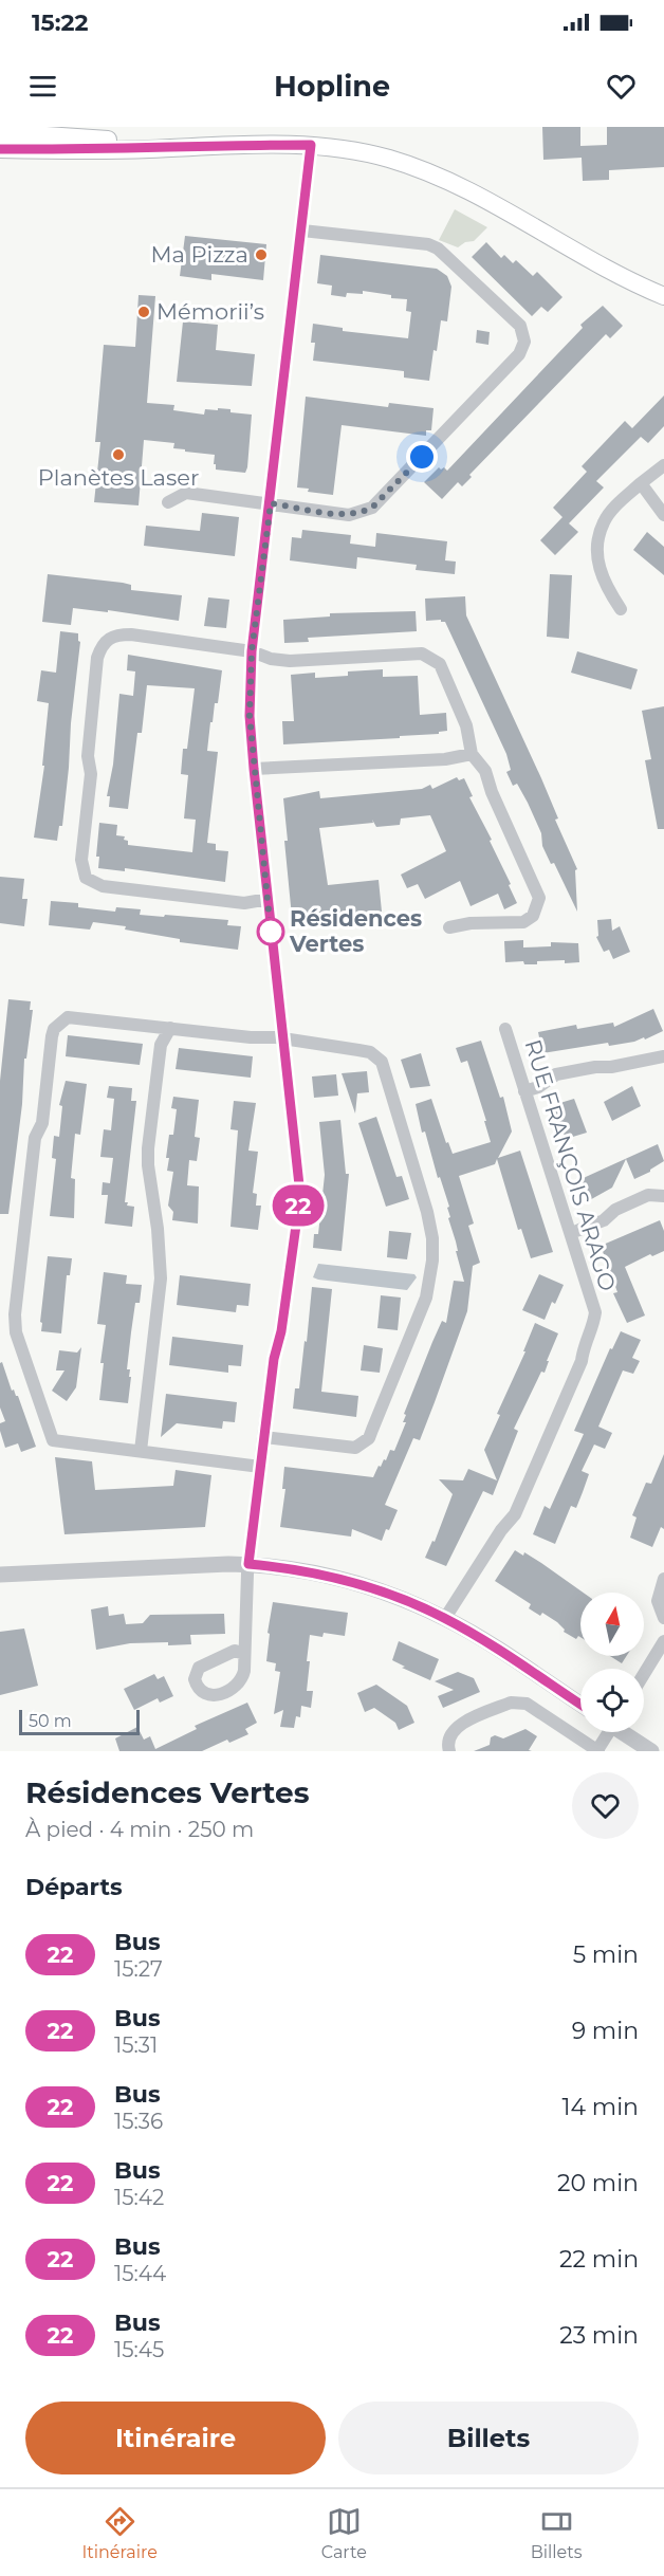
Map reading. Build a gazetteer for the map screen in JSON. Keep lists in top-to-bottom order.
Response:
{
  "streets": {
    "street": ["RUE FRANÇOIS ARAGO"]
  },
  "places": [
    "Ma Pizza",
    "Mémorii’s",
    "Planètes Laser",
    "Résidences Vertes"
  ],
  "lines": ["bus line 22"],
  "scale_bar": "50 m",
  "north": "top",
  "page": {
    "status": "15:22",
    "header": "Hopline",
    "on_map": "22",
    "scale": "50 m",
    "heading": [
      ["Résidences Vertes", "À pied · 4 min · 250 m"],
      "Départs"
    ],
    "list": [
      {
        "mark": "22",
        "name": "Bus",
        "note": "15:27",
        "value": "5 min"
      },
      {
        "mark": "22",
        "name": "Bus",
        "note": "15:31",
        "value": "9 min"
      },
      {
        "mark": "22",
        "name": "Bus",
        "note": "15:36",
        "value": "14 min"
      },
      {
        "mark": "22",
        "name": "Bus",
        "note": "15:42",
        "value": "20 min"
      },
      {
        "mark": "22",
        "name": "Bus",
        "note": "15:44",
        "value": "22 min"
      },
      {
        "mark": "22",
        "name": "Bus",
        "note": "15:45",
        "value": "23 min"
      }
    ],
    "buttons": ["Itinéraire", "Billets"],
    "tabs": ["Itinéraire", "Carte", "Billets"]
  }
}
